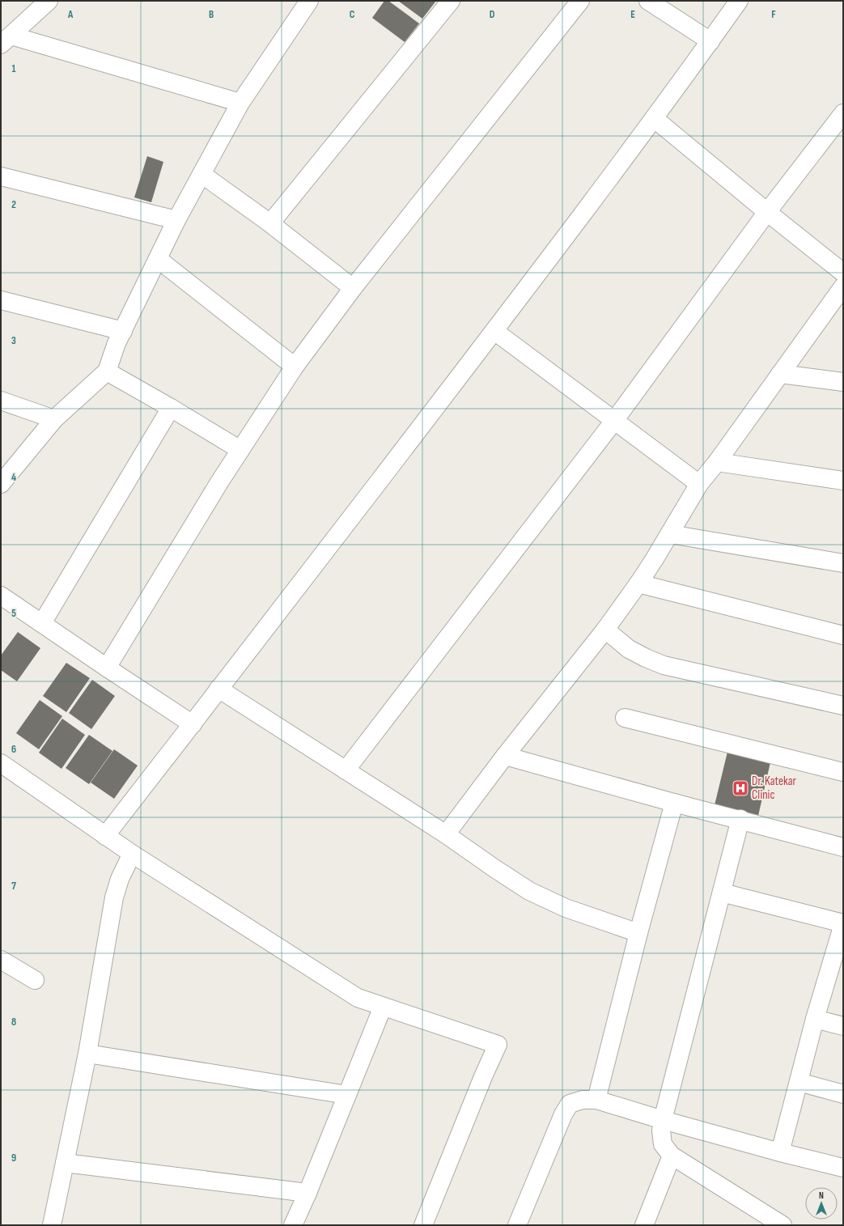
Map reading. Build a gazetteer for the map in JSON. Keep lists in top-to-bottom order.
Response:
{
  "places": {
    "hospital": ["Dr. Katekar Clinic"]
  },
  "north": "top",
  "grid": {
    "columns": [
      "A",
      "B",
      "C",
      "D",
      "E",
      "F"
    ],
    "rows": [
      "1",
      "2",
      "3",
      "4",
      "5",
      "6",
      "7",
      "8",
      "9"
    ]
  }
}
